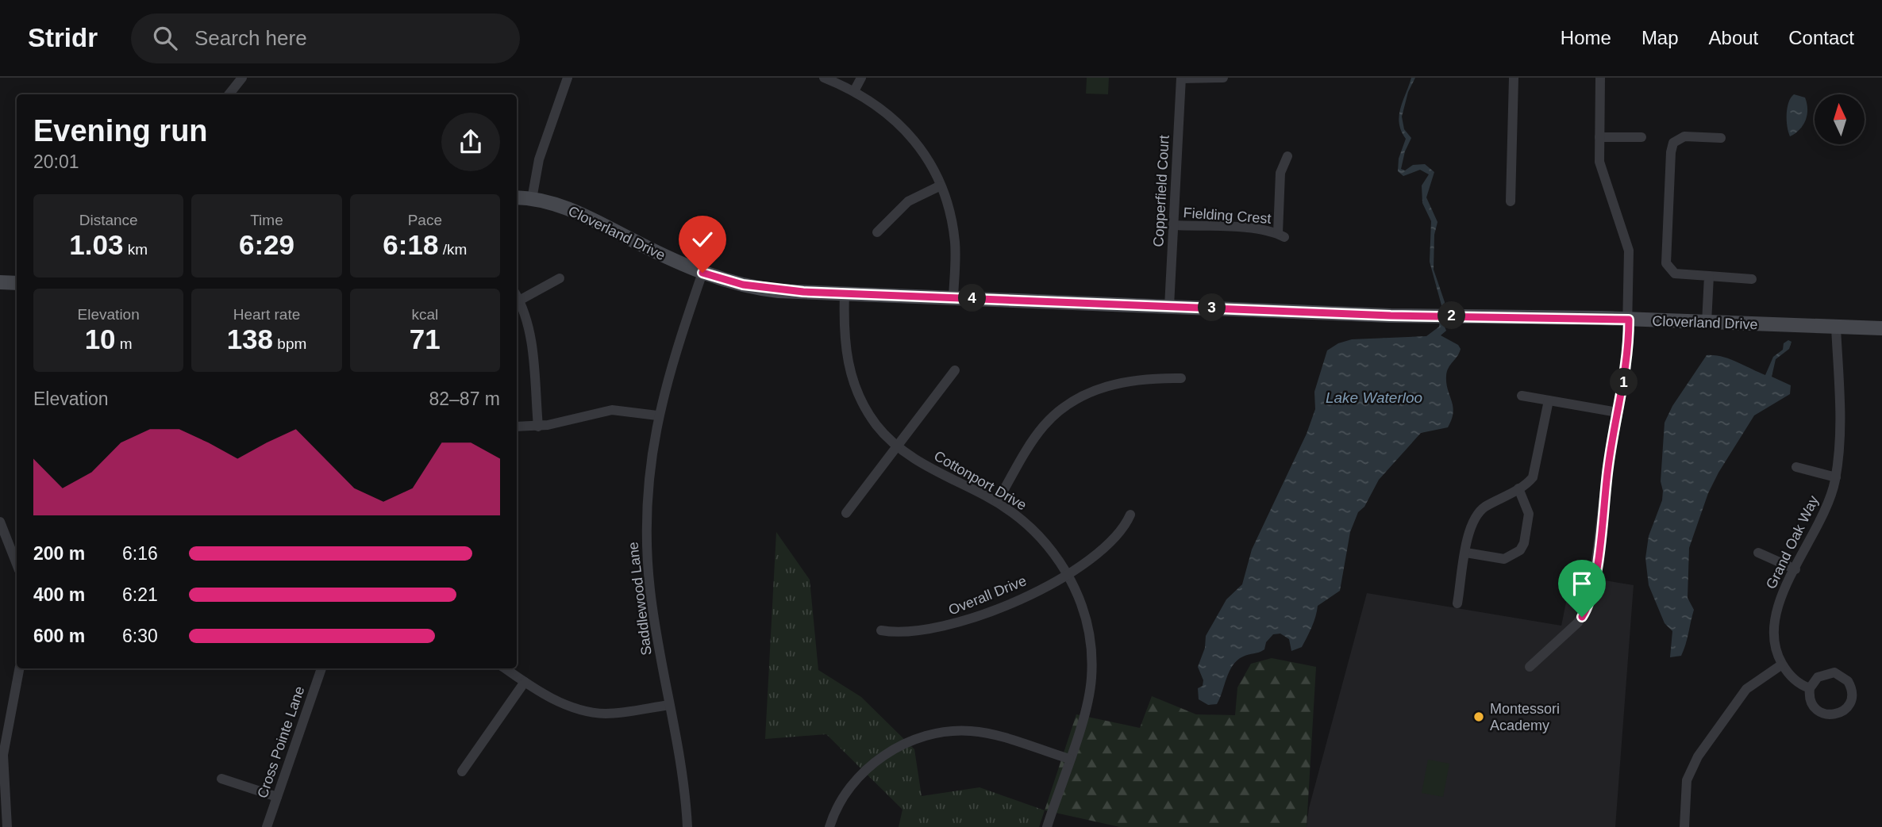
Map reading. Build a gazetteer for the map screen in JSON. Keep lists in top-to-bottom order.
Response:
{
  "streets": {
    "main road": ["Cloverland Drive"],
    "street": [
      "Copperfield Court",
      "Fielding Crest",
      "Cottonport Drive",
      "Grand Oak Way",
      "Overall Drive",
      "Saddlewood Lane",
      "Cross Pointe Lane"
    ]
  },
  "crossings": [
    ["Copperfield Court", "Fielding Crest"],
    ["Copperfield Court", "Cloverland Drive"],
    ["Cloverland Drive", "Cottonport Drive"],
    ["Cloverland Drive", "Grand Oak Way"],
    ["Cloverland Drive", "Saddlewood Lane"],
    ["Cottonport Drive", "Overall Drive"]
  ],
  "water": ["Lake Waterloo"],
  "places": ["Montessori Academy"],
  "north": "top",
  "page": {
    "header": "Stridr",
    "search": "Search here",
    "nav": [
      "Home",
      "Map",
      "About",
      "Contact"
    ],
    "heading": ["Evening run", "20:01"],
    "stats": [
      ["Distance", "1.03 km"],
      ["Time", "6:29"],
      ["Pace", "6:18 /km"],
      ["Elevation", "10 m"],
      ["Heart rate", "138 bpm"],
      ["kcal", "71"]
    ],
    "pins": [
      "4",
      "3",
      "2",
      "1"
    ],
    "chart": ["Elevation", "82–87 m"],
    "list": [
      {
        "name": "200 m",
        "note": "6:16"
      },
      {
        "name": "400 m",
        "note": "6:21"
      },
      {
        "name": "600 m",
        "note": "6:30"
      }
    ]
  }
}
